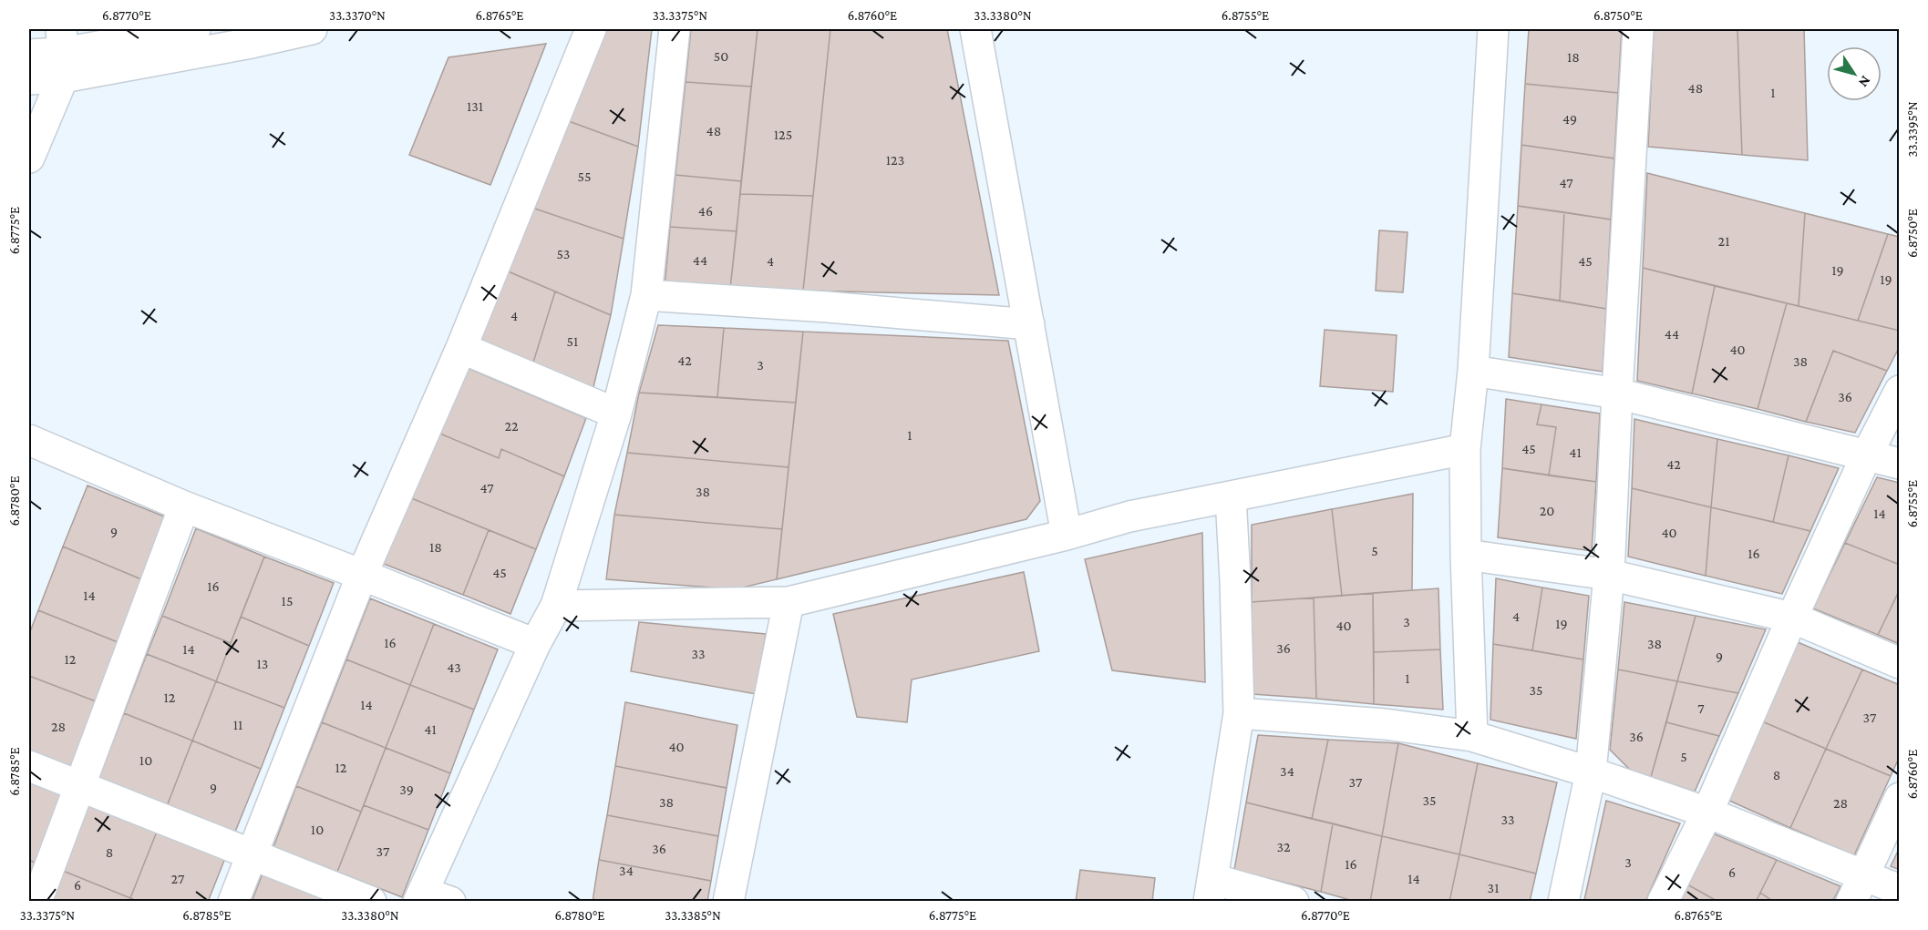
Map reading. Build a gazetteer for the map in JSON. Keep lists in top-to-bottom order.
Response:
{
  "house_numbers": [
    "50",
    "18",
    "48",
    "1",
    "131",
    "49",
    "48",
    "125",
    "123",
    "55",
    "47",
    "46",
    "21",
    "53",
    "44",
    "4",
    "45",
    "19",
    "19",
    "4",
    "44",
    "51",
    "40",
    "42",
    "38",
    "3",
    "36",
    "22",
    "1",
    "45",
    "41",
    "42",
    "47",
    "38",
    "20",
    "14",
    "9",
    "40",
    "18",
    "5",
    "16",
    "45",
    "16",
    "14",
    "15",
    "4",
    "3",
    "19",
    "40",
    "16",
    "38",
    "36",
    "14",
    "33",
    "9",
    "12",
    "13",
    "43",
    "1",
    "35",
    "12",
    "14",
    "7",
    "37",
    "11",
    "28",
    "41",
    "36",
    "40",
    "5",
    "10",
    "12",
    "34",
    "8",
    "37",
    "9",
    "39",
    "35",
    "38",
    "28",
    "33",
    "10",
    "32",
    "36",
    "37",
    "8",
    "3",
    "16",
    "34",
    "6",
    "27",
    "14",
    "6",
    "31"
  ],
  "north": "bottom right",
  "coordinates": [
    "6.8770°E",
    "33.3370°N",
    "6.8765°E",
    "33.3375°N",
    "6.8760°E",
    "33.3380°N",
    "6.8755°E",
    "6.8750°E",
    "33.3395°N",
    "6.8775°E",
    "6.8780°E",
    "6.8785°E",
    "33.3385°N"
  ]
}
